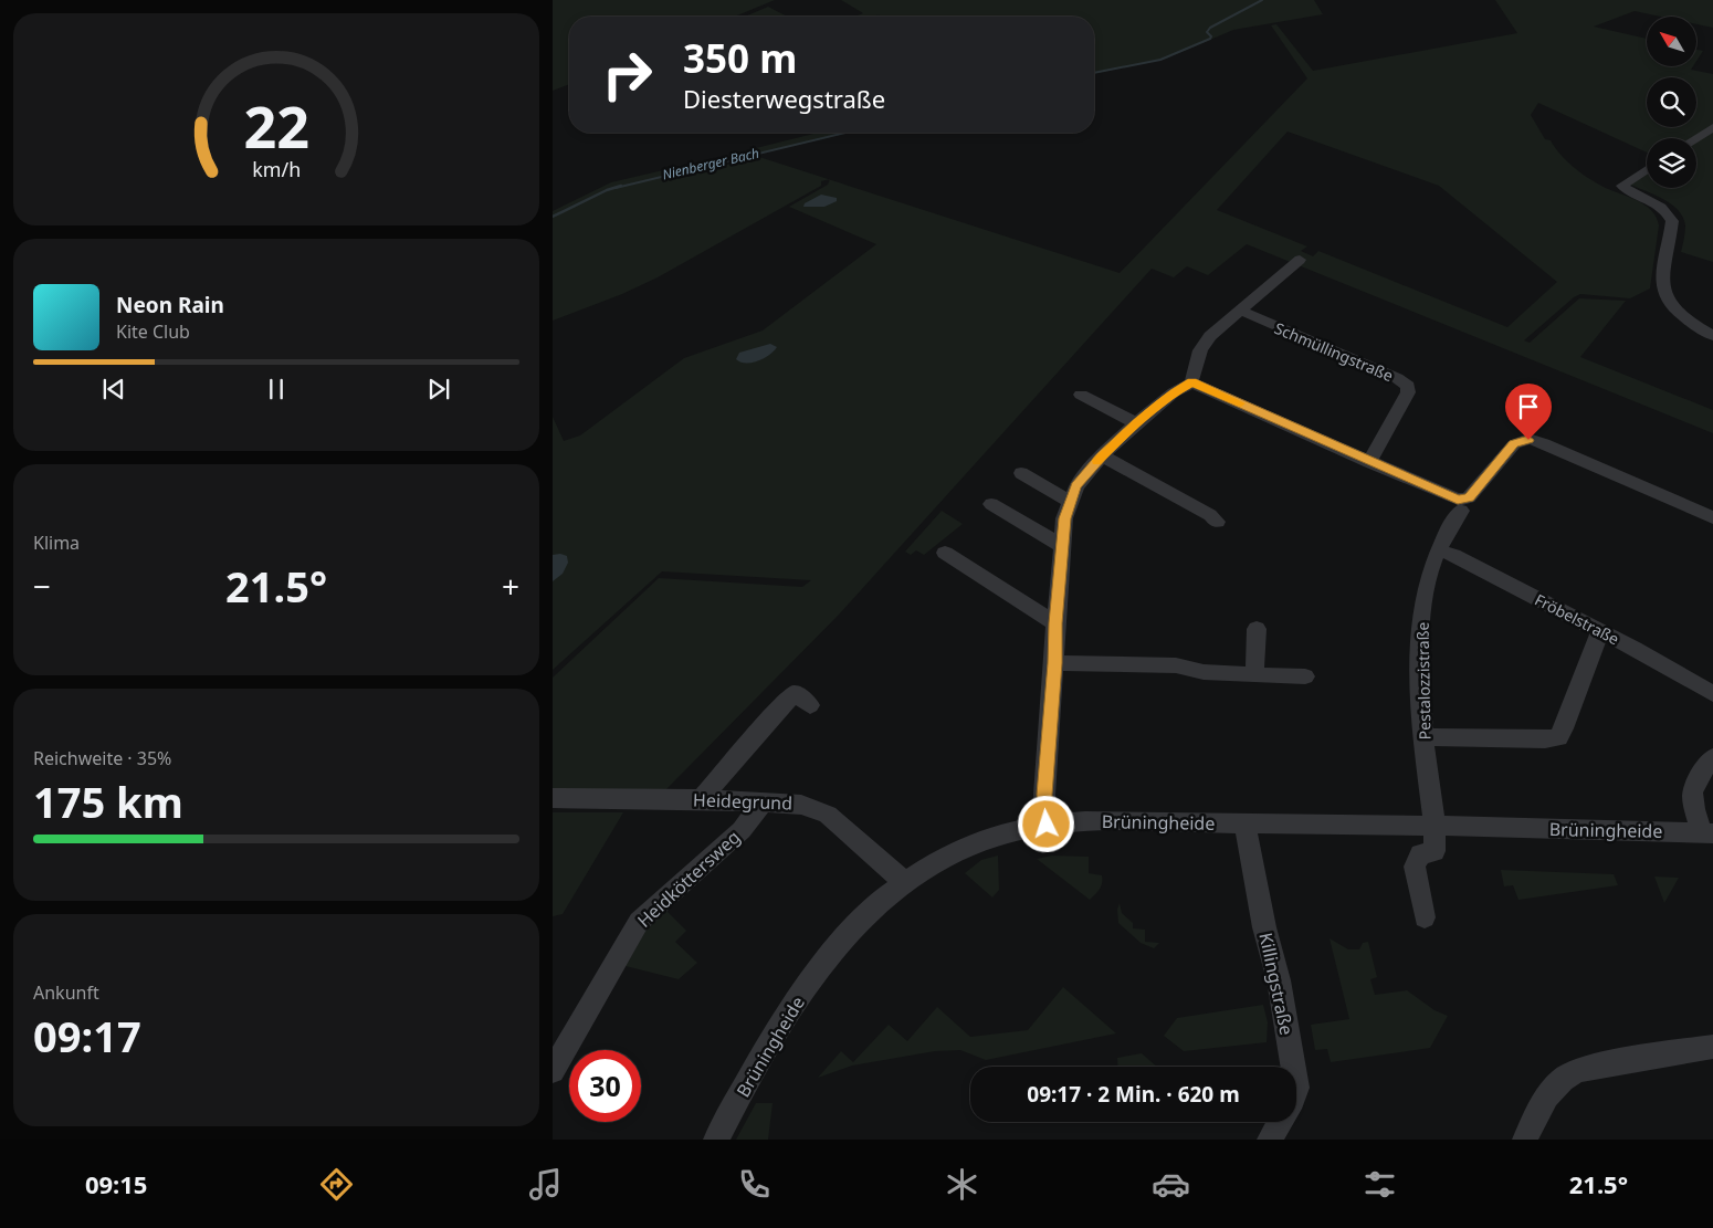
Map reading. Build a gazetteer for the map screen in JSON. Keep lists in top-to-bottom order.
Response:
{
  "streets": {
    "street": [
      "Schmüllingstraße",
      "Fröbelstraße",
      "Pestalozzistraße",
      "Heidegrund",
      "Brüningheide",
      "Heidköttersweg",
      "Killingstraße"
    ]
  },
  "crossings": [
    ["Fröbelstraße", "Pestalozzistraße"],
    ["Pestalozzistraße", "Brüningheide"],
    ["Heidegrund", "Brüningheide"],
    ["Heidegrund", "Heidköttersweg"],
    ["Brüningheide", "Killingstraße"]
  ],
  "water": ["Nienberger Bach"],
  "north": "top left",
  "page": {
    "turn": ["350 m", "Diesterwegstraße"],
    "song": ["Neon Rain", "Kite Club"],
    "tile": [
      "Klima",
      ["Reichweite · 35%", "175 km"],
      ["Ankunft", "09:17"]
    ],
    "heat": ["−", "21.5°", "+"],
    "limit": "30",
    "trip": "09:17 · 2 Min. · 620 m",
    "tabs": ["09:15", "21.5°"],
    "gauge": ["22", "km/h"]
  }
}
